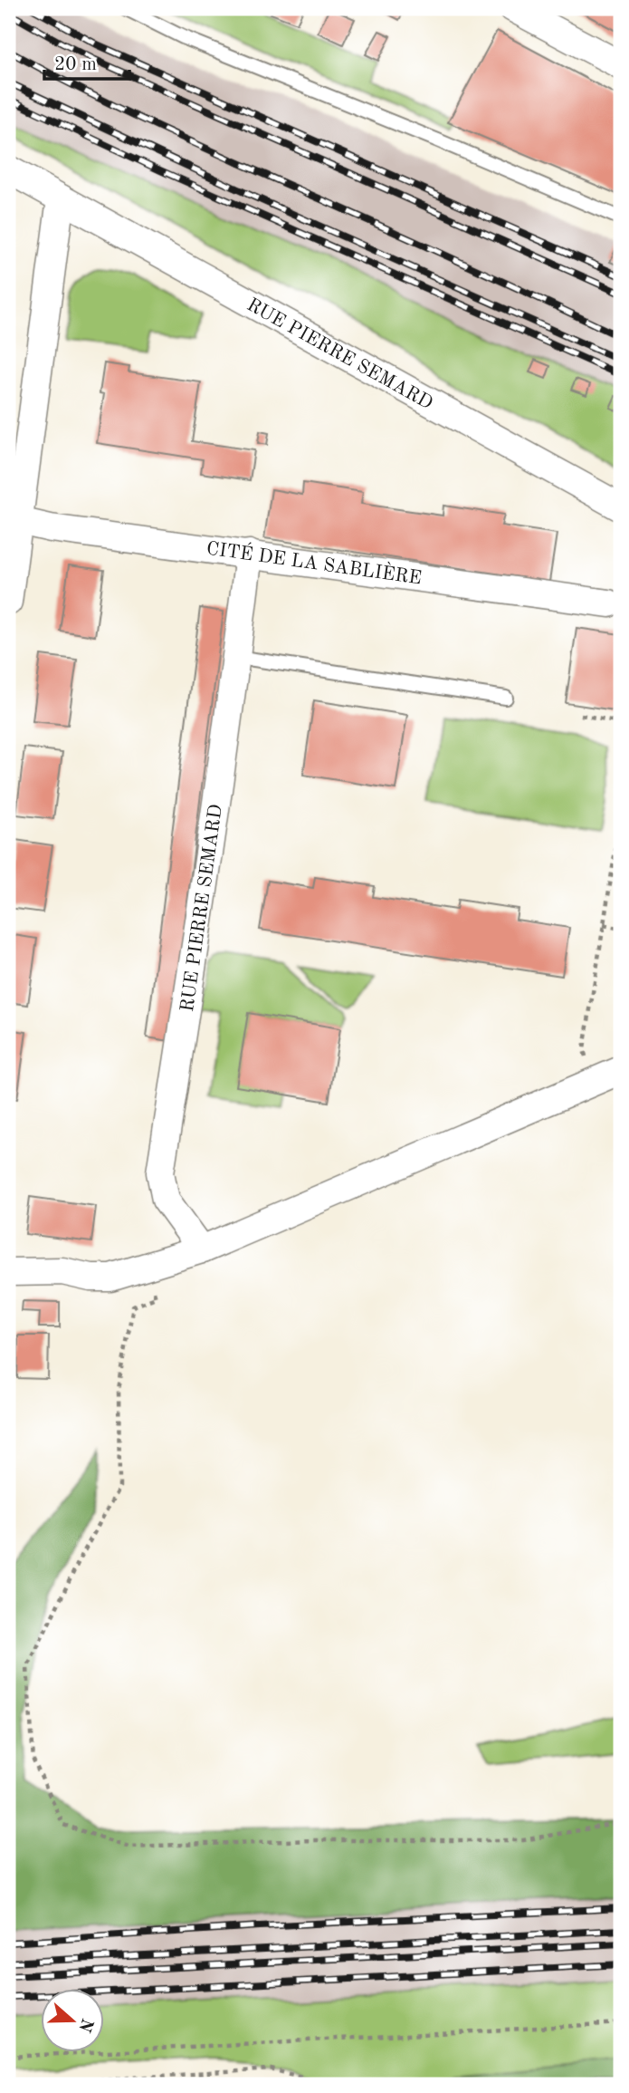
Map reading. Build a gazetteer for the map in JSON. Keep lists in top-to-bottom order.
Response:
{
  "streets": {
    "street": ["RUE PIERRE SEMARD", "CITÉ DE LA SABLIÈRE"]
  },
  "crossings": [
    ["RUE PIERRE SEMARD", "CITÉ DE LA SABLIÈRE"]
  ],
  "scale_bar": "20 m",
  "north": "right"
}
